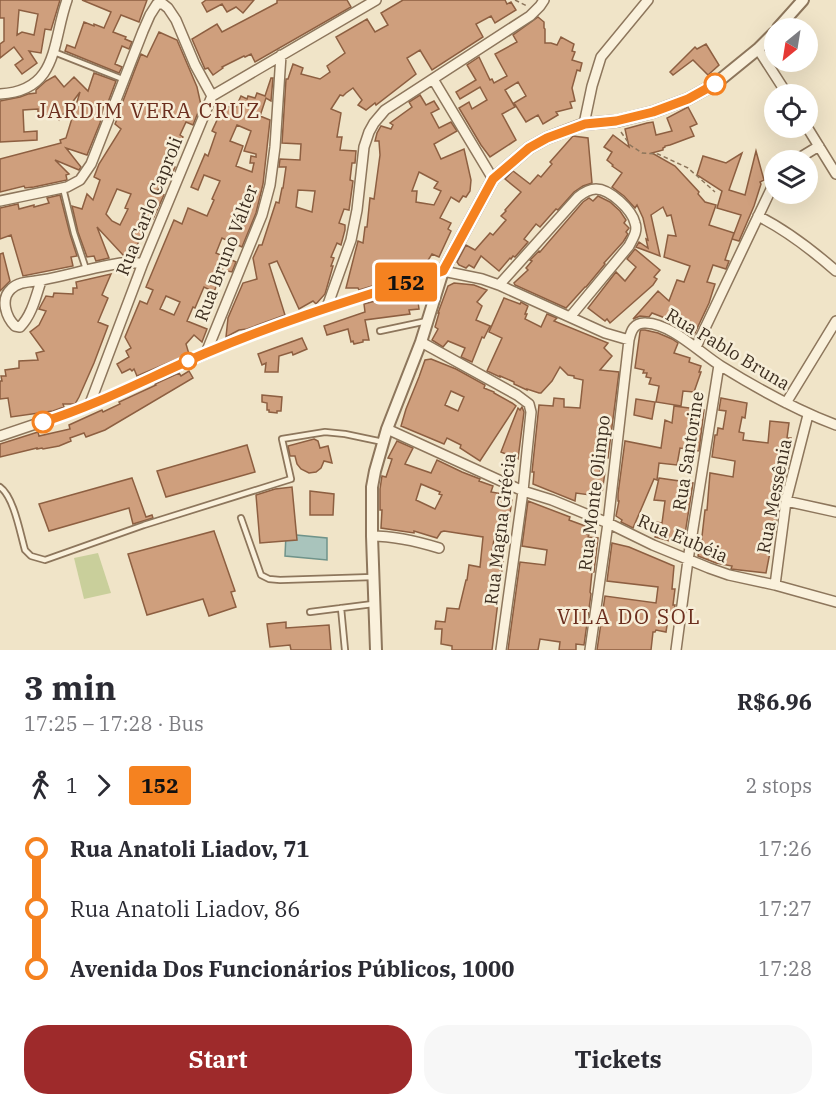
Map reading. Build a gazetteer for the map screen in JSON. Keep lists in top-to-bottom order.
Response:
{
  "streets": {
    "street": [
      "Rua Carlo Caproli",
      "Rua Bruno Válter",
      "Rua Pablo Bruna",
      "Rua Santorine",
      "Rua Monte Olimpo",
      "Rua Messênia",
      "Rua Magna Grécia",
      "Rua Eubéia"
    ]
  },
  "crossings": [
    ["Rua Pablo Bruna", "Rua Santorine"],
    ["Rua Pablo Bruna", "Rua Monte Olimpo"],
    ["Rua Pablo Bruna", "Rua Messênia"],
    ["Rua Santorine", "Rua Eubéia"],
    ["Rua Monte Olimpo", "Rua Eubéia"],
    ["Rua Messênia", "Rua Eubéia"],
    ["Rua Magna Grécia", "Rua Eubéia"]
  ],
  "districts": ["JARDIM VERA CRUZ", "VILA DO SOL"],
  "lines": ["bus line 152"],
  "north": "bottom left",
  "page": {
    "on_map": "152",
    "heading": ["3 min", "17:25 – 17:28 · Bus", "R$6.96"],
    "legs": ["1", "152", "2 stops"],
    "list": [
      {
        "name": "Rua Anatoli Liadov, 71",
        "value": "17:26"
      },
      {
        "name": "Rua Anatoli Liadov, 86",
        "value": "17:27"
      },
      {
        "name": "Avenida Dos Funcionários Públicos, 1000",
        "value": "17:28"
      }
    ],
    "buttons": ["Start", "Tickets"]
  }
}
